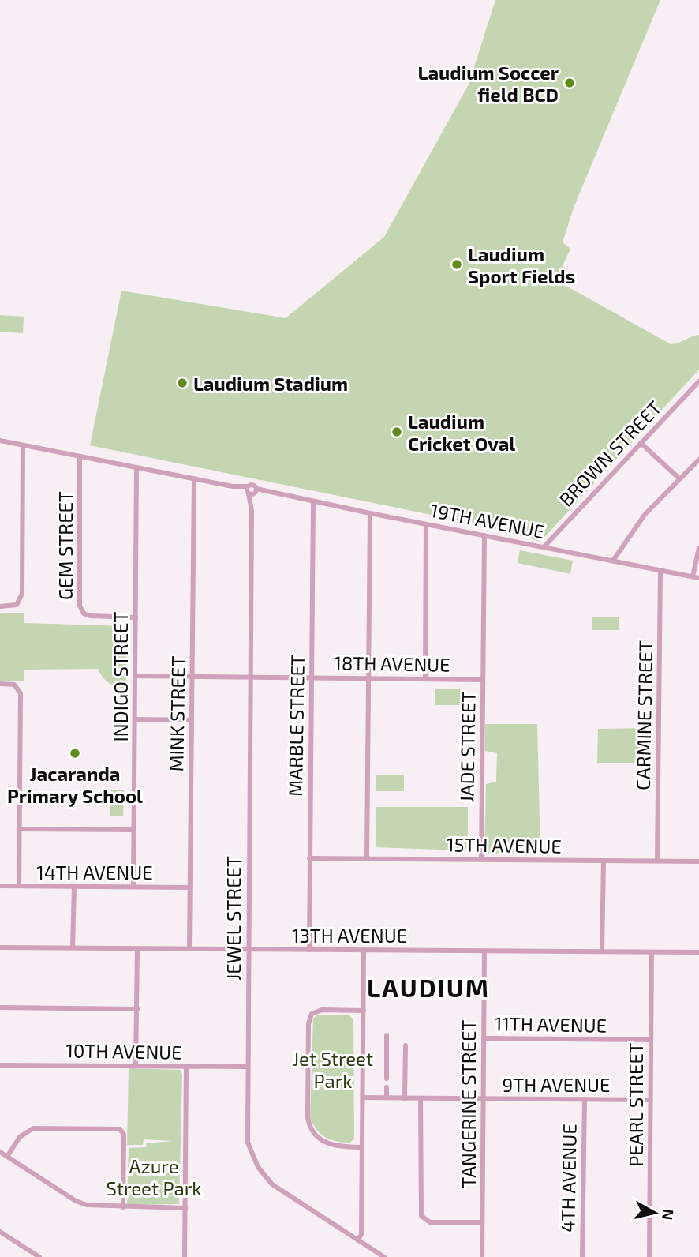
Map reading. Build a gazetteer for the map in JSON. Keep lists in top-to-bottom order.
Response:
{
  "streets": {
    "street": [
      "BROWN STREET",
      "19TH AVENUE",
      "GEM STREET",
      "18TH AVENUE",
      "INDIGO STREET",
      "MINK STREET",
      "CARMINE STREET",
      "MARBLE STREET",
      "JADE STREET",
      "15TH AVENUE",
      "14TH AVENUE",
      "JEWEL STREET",
      "13TH AVENUE",
      "11TH AVENUE",
      "10TH AVENUE",
      "9TH AVENUE",
      "TANGERINE STREET",
      "PEARL STREET",
      "4TH AVENUE"
    ]
  },
  "crossings": [
    ["BROWN STREET", "19TH AVENUE"],
    ["19TH AVENUE", "GEM STREET"],
    ["19TH AVENUE", "INDIGO STREET"],
    ["19TH AVENUE", "MINK STREET"],
    ["19TH AVENUE", "CARMINE STREET"],
    ["19TH AVENUE", "MARBLE STREET"],
    ["19TH AVENUE", "JADE STREET"],
    ["19TH AVENUE", "JEWEL STREET"],
    ["GEM STREET", "INDIGO STREET"],
    ["18TH AVENUE", "INDIGO STREET"],
    ["18TH AVENUE", "MINK STREET"],
    ["18TH AVENUE", "MARBLE STREET"],
    ["18TH AVENUE", "JADE STREET"],
    ["18TH AVENUE", "JEWEL STREET"],
    ["INDIGO STREET", "14TH AVENUE"],
    ["MINK STREET", "14TH AVENUE"],
    ["MINK STREET", "13TH AVENUE"],
    ["CARMINE STREET", "15TH AVENUE"],
    ["MARBLE STREET", "15TH AVENUE"],
    ["MARBLE STREET", "13TH AVENUE"],
    ["JADE STREET", "15TH AVENUE"],
    ["JEWEL STREET", "13TH AVENUE"],
    ["JEWEL STREET", "10TH AVENUE"],
    ["13TH AVENUE", "TANGERINE STREET"],
    ["13TH AVENUE", "PEARL STREET"],
    ["11TH AVENUE", "TANGERINE STREET"],
    ["11TH AVENUE", "PEARL STREET"],
    ["9TH AVENUE", "TANGERINE STREET"],
    ["9TH AVENUE", "PEARL STREET"],
    ["9TH AVENUE", "4TH AVENUE"]
  ],
  "districts": ["LAUDIUM"],
  "parks": ["Jet Street Park", "Azure Street Park"],
  "places": [
    "Laudium Soccer field BCD",
    "Laudium Sport Fields",
    "Laudium Stadium",
    "Laudium Cricket Oval",
    "Jacaranda Primary School"
  ],
  "north": "right"
}
